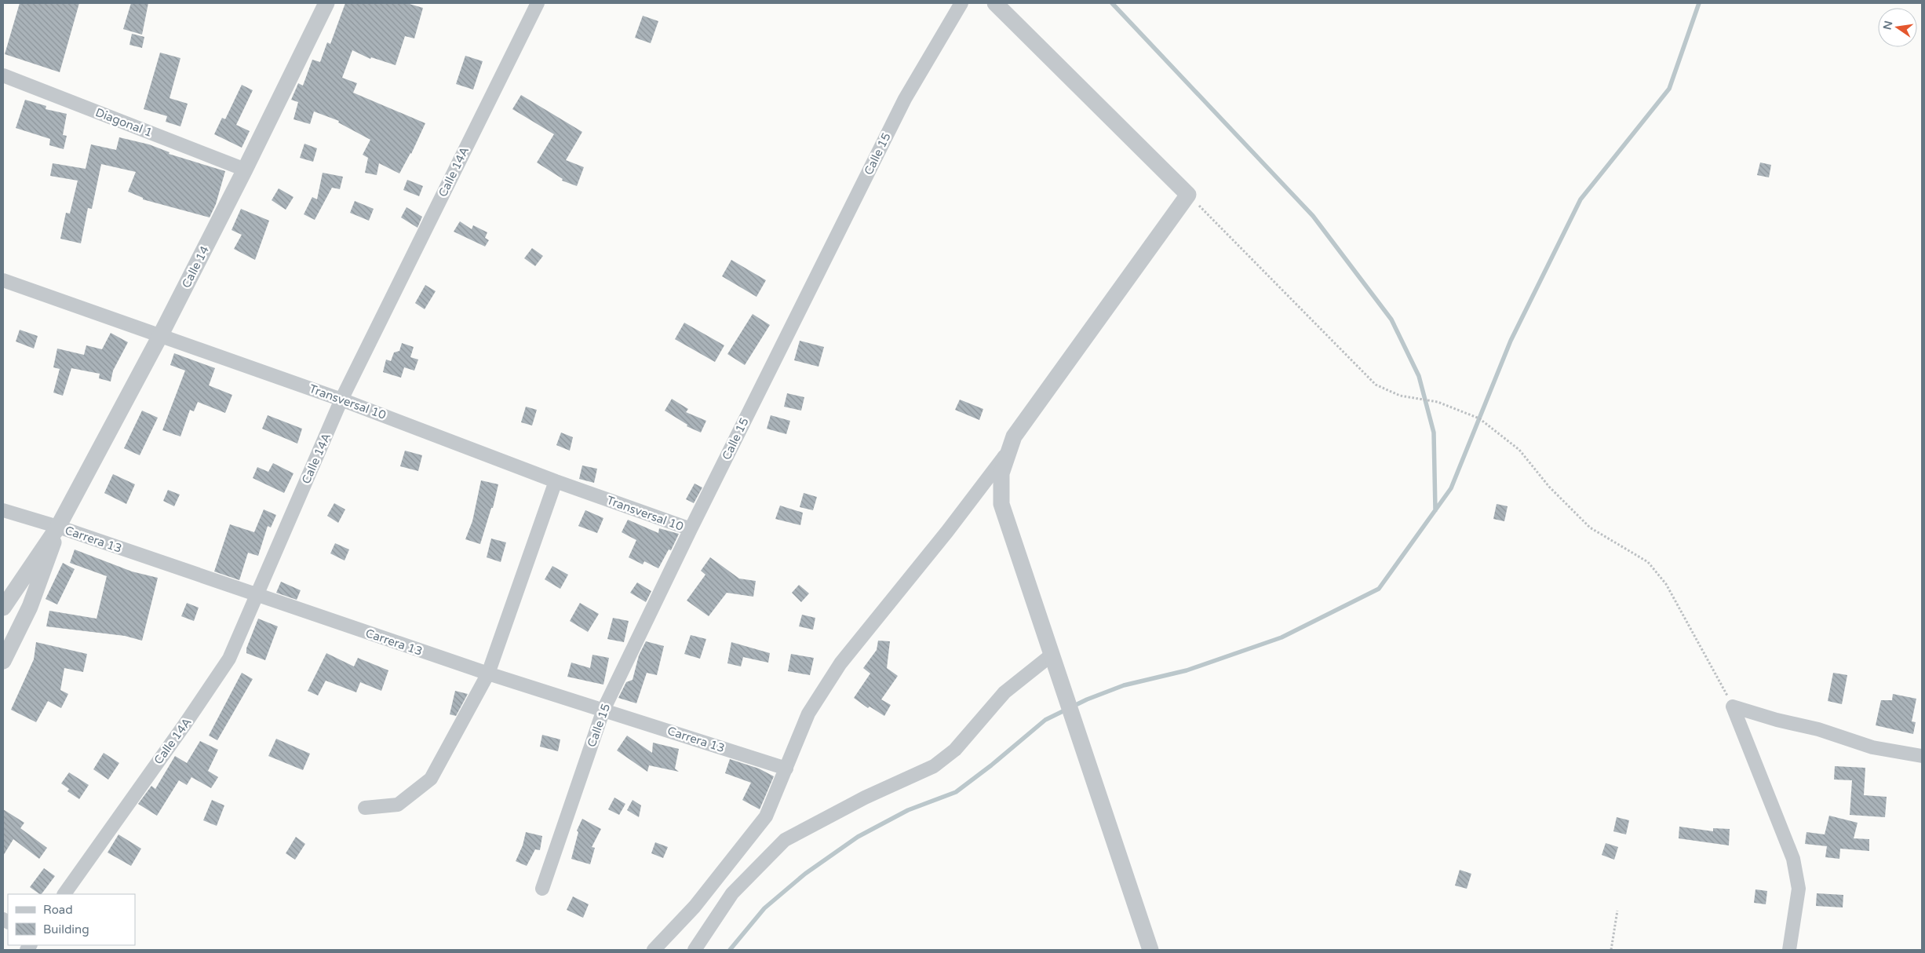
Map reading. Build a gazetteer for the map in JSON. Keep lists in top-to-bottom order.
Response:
{
  "streets": {
    "street": [
      "Diagonal 1",
      "Calle 15",
      "Calle 14A",
      "Calle 14",
      "Transversal 10",
      "Carrera 13"
    ]
  },
  "crossings": [
    ["Diagonal 1", "Calle 14"],
    ["Calle 15", "Transversal 10"],
    ["Calle 15", "Carrera 13"],
    ["Calle 14A", "Transversal 10"],
    ["Calle 14A", "Carrera 13"],
    ["Calle 14", "Transversal 10"],
    ["Calle 14", "Carrera 13"]
  ],
  "legend": ["Road", "Building"],
  "north": "left"
}
